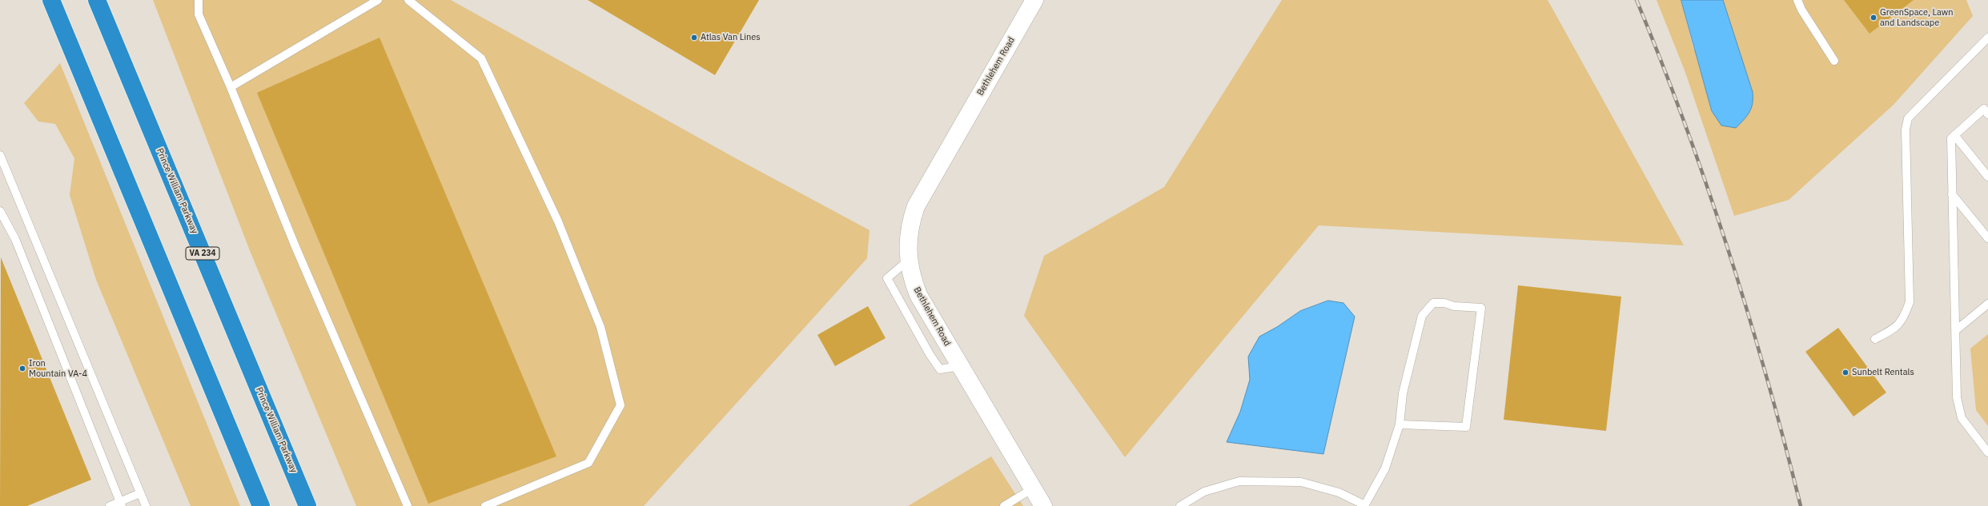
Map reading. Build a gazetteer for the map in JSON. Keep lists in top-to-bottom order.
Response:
{
  "streets": {
    "highway": ["Prince William Parkway", "VA 234"],
    "street": ["Bethlehem Road"]
  },
  "places": [
    "GreenSpace, Lawn and Landscape",
    "Atlas Van Lines",
    "Iron Mountain VA-4",
    "Sunbelt Rentals"
  ]
}
